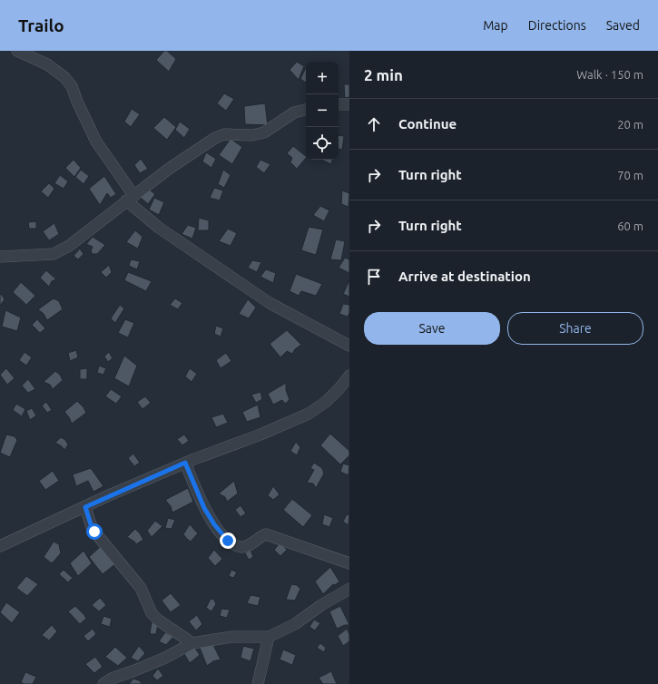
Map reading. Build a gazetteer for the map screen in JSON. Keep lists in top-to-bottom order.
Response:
{
  "page": {
    "header": "Trailo",
    "nav": ["Map", "Directions", "Saved"],
    "heading": ["2 min", "Walk · 150 m"],
    "map_buttons": ["+", "−"],
    "list": [
      ["Continue", "20 m"],
      ["Turn right", "70 m"],
      ["Turn right", "60 m"],
      "Arrive at destination"
    ],
    "buttons": ["Save", "Share"]
  }
}
